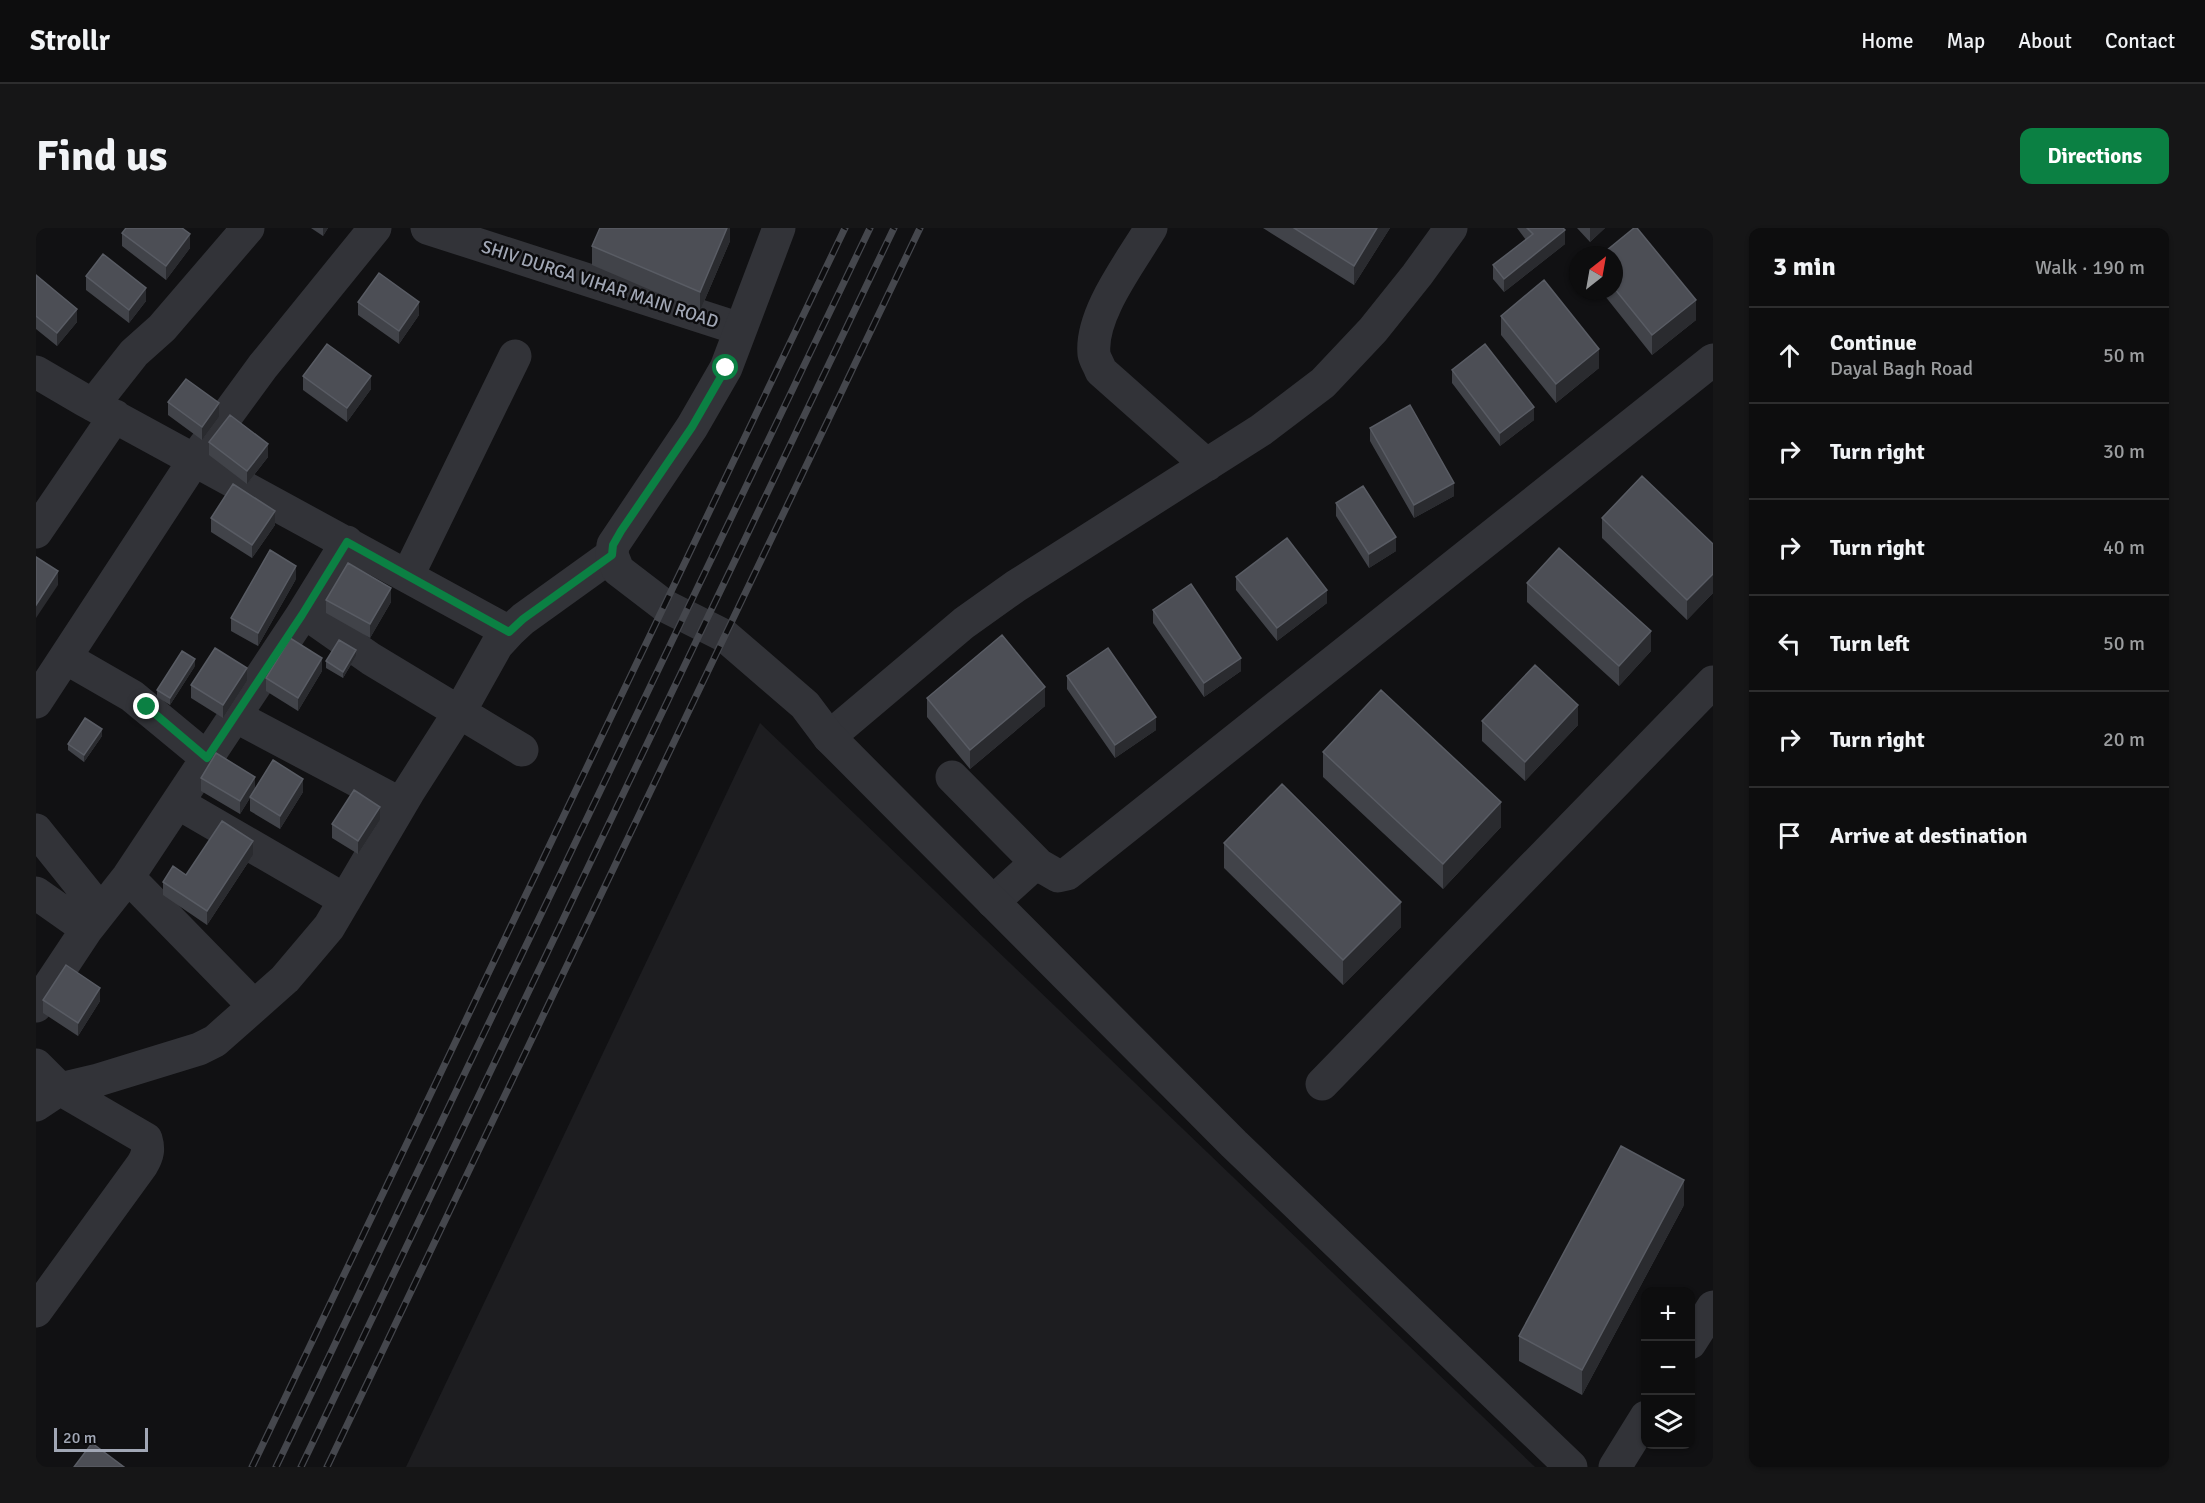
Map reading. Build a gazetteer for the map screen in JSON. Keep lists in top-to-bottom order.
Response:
{
  "streets": {
    "street": ["SHIV DURGA VIHAR MAIN ROAD"]
  },
  "scale_bar": "20 m",
  "north": "top right",
  "page": {
    "header": "Strollr",
    "nav": [
      "Home",
      "Map",
      "About",
      "Contact"
    ],
    "buttons": "Directions",
    "title": "Find us",
    "heading": ["3 min", "Walk · 190 m"],
    "list": [
      ["Continue", "Dayal Bagh Road", "50 m"],
      ["Turn right", "30 m"],
      ["Turn right", "40 m"],
      ["Turn left", "50 m"],
      ["Turn right", "20 m"],
      "Arrive at destination"
    ],
    "map_buttons": ["+", "−"],
    "scale": "20 m"
  }
}
